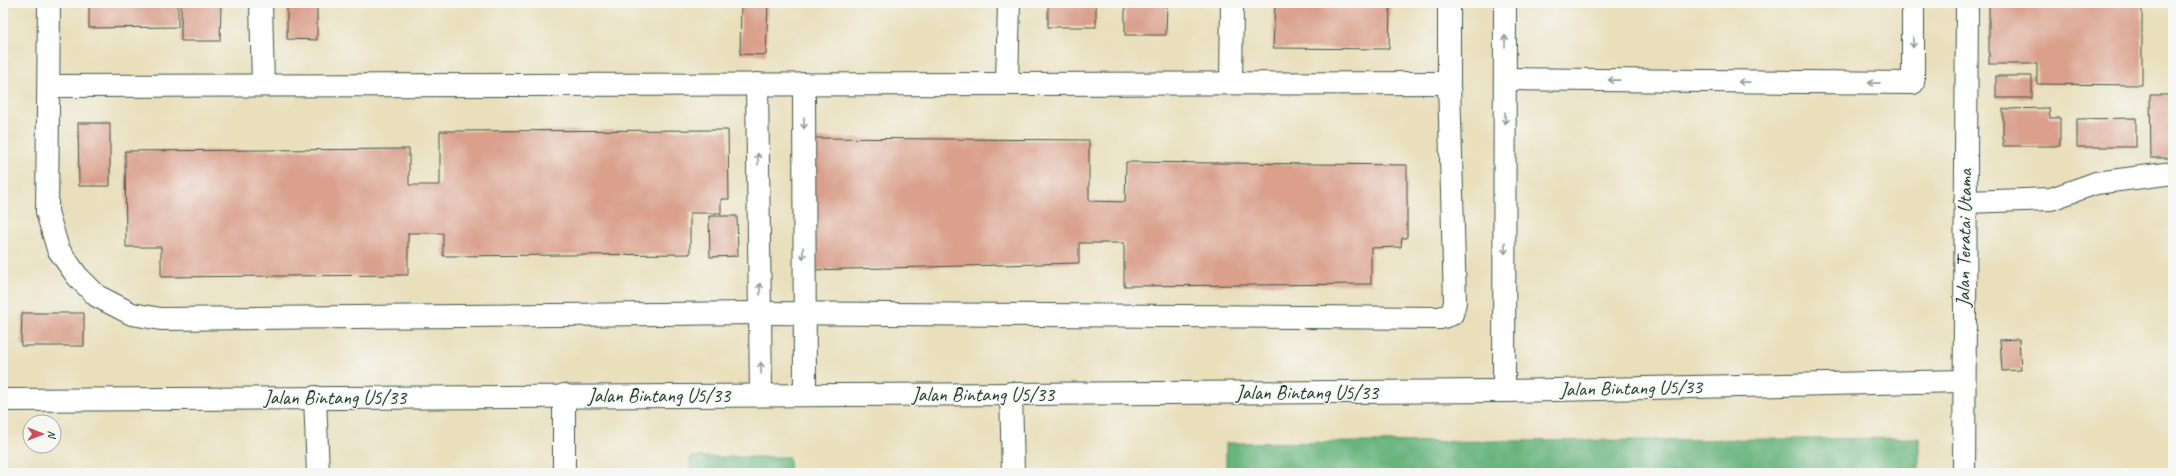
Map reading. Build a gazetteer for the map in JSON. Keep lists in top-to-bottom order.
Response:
{
  "streets": {
    "street": ["Jalan Teratai Utama", "Jalan Bintang U5/33"]
  },
  "crossings": [
    ["Jalan Teratai Utama", "Jalan Bintang U5/33"]
  ],
  "north": "right"
}
